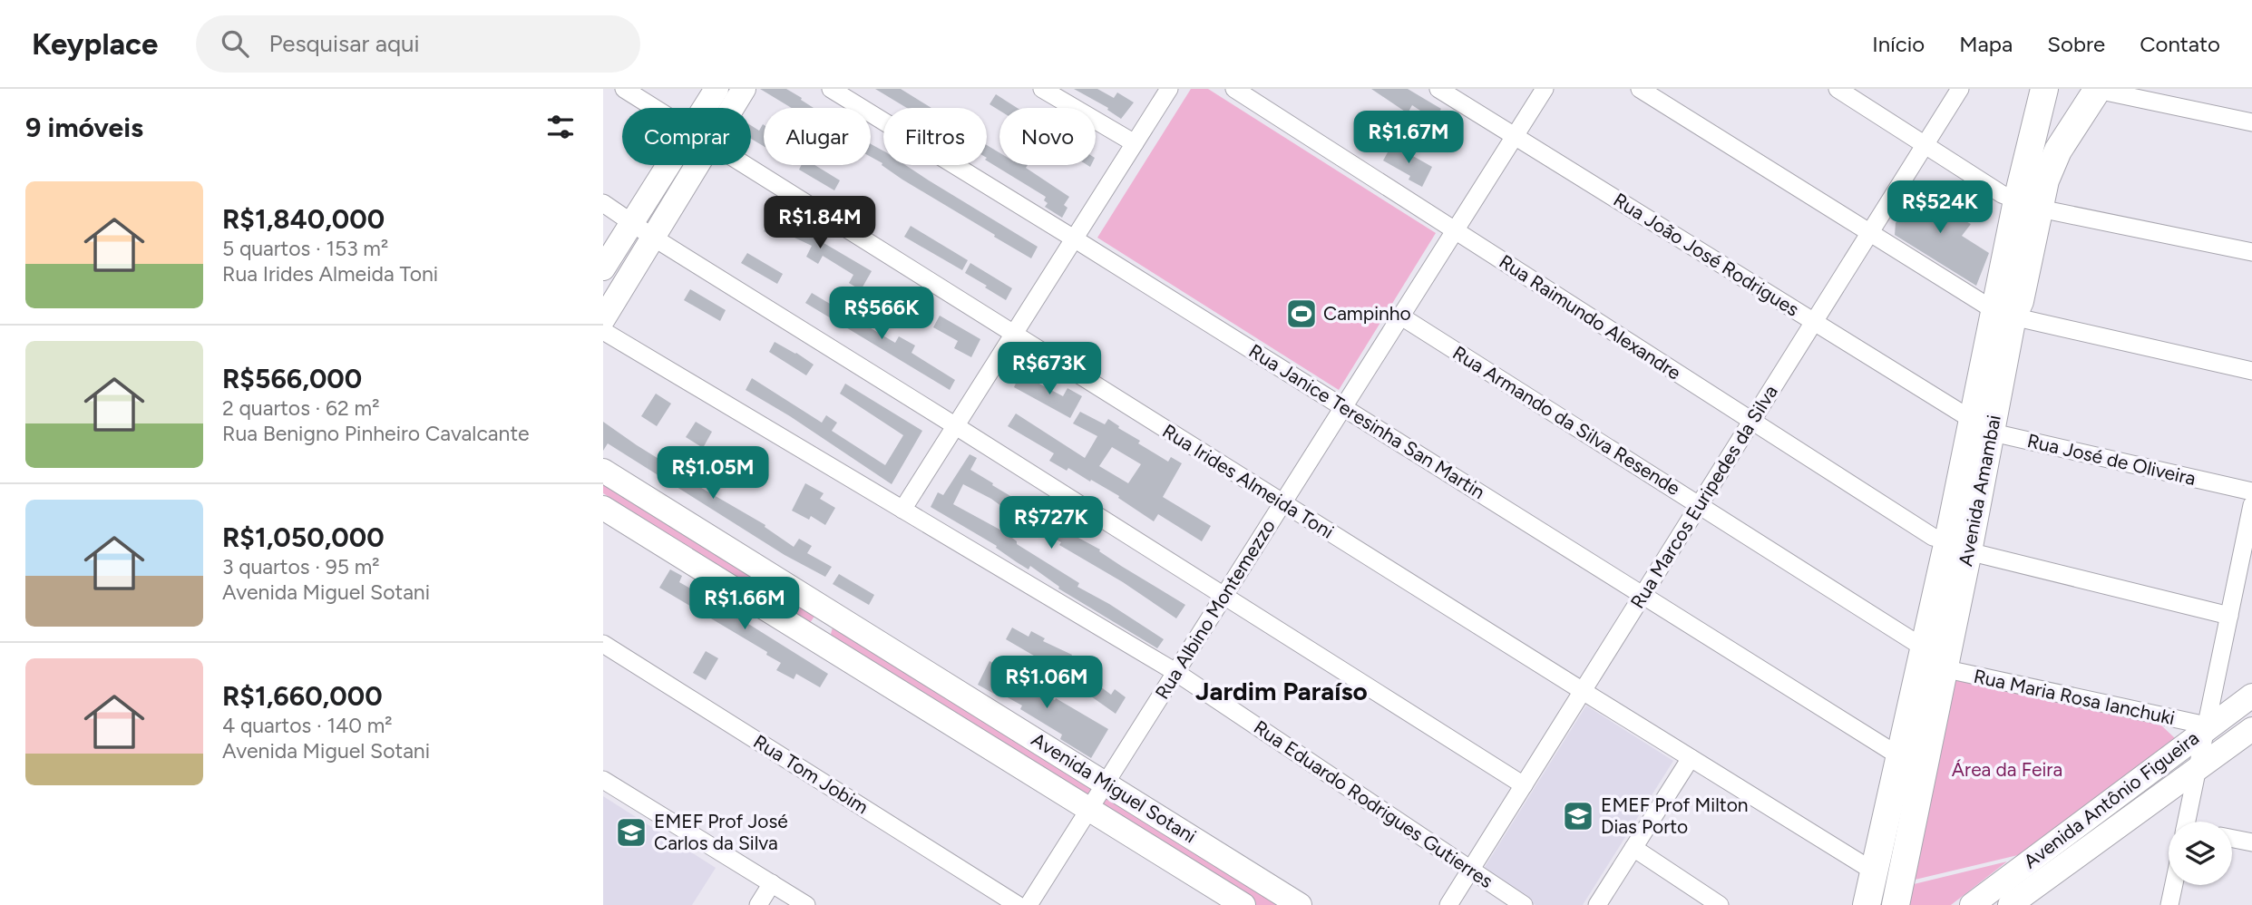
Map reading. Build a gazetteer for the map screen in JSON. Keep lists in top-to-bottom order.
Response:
{
  "streets": {
    "main road": ["Avenida Amambai"],
    "street": [
      "Rua João José Rodrigues",
      "Rua Raimundo Alexandre",
      "Rua Armando da Silva Resende",
      "Rua Janice Teresinha San Martin",
      "Rua José de Oliveira",
      "Rua Irides Almeida Toni",
      "Rua Marcos Euripedes da Silva",
      "Rua Albino Montemezzo",
      "Rua Maria Rosa Ianchuki",
      "Rua Tom Jobim",
      "Avenida Miguel Sotani",
      "Avenida Antônio Figueira",
      "Rua Eduardo Rodrigues Gutierres"
    ]
  },
  "crossings": [
    ["Rua João José Rodrigues", "Rua José de Oliveira"],
    ["Rua João José Rodrigues", "Avenida Amambai"],
    ["Rua João José Rodrigues", "Rua Marcos Euripedes da Silva"],
    ["Rua João José Rodrigues", "Rua Albino Montemezzo"],
    ["Rua Raimundo Alexandre", "Avenida Amambai"],
    ["Rua Raimundo Alexandre", "Rua Marcos Euripedes da Silva"],
    ["Rua Raimundo Alexandre", "Rua Albino Montemezzo"],
    ["Rua Armando da Silva Resende", "Avenida Amambai"],
    ["Rua Armando da Silva Resende", "Rua Marcos Euripedes da Silva"],
    ["Rua Armando da Silva Resende", "Rua Albino Montemezzo"],
    ["Rua Janice Teresinha San Martin", "Avenida Amambai"],
    ["Rua Janice Teresinha San Martin", "Rua Marcos Euripedes da Silva"],
    ["Rua Janice Teresinha San Martin", "Rua Albino Montemezzo"],
    ["Rua José de Oliveira", "Avenida Amambai"],
    ["Rua Irides Almeida Toni", "Avenida Amambai"],
    ["Rua Irides Almeida Toni", "Rua Marcos Euripedes da Silva"],
    ["Rua Irides Almeida Toni", "Rua Albino Montemezzo"],
    ["Avenida Amambai", "Rua Maria Rosa Ianchuki"],
    ["Rua Marcos Euripedes da Silva", "Rua Eduardo Rodrigues Gutierres"],
    ["Rua Albino Montemezzo", "Avenida Miguel Sotani"],
    ["Rua Albino Montemezzo", "Rua Eduardo Rodrigues Gutierres"],
    ["Rua Maria Rosa Ianchuki", "Avenida Antônio Figueira"]
  ],
  "districts": ["Jardim Paraíso"],
  "parks": ["Área da Feira"],
  "places": {
    "sports": ["Campinho"],
    "school or university": ["EMEF Prof Milton Dias Porto", "EMEF Prof José Carlos da Silva"]
  },
  "page": {
    "header": "Keyplace",
    "search": "Pesquisar aqui",
    "nav": [
      "Início",
      "Mapa",
      "Sobre",
      "Contato"
    ],
    "heading": "9 imóveis",
    "chip": [
      "Comprar",
      "Alugar",
      "Filtros",
      "Novo"
    ],
    "price": [
      "R$1.67M",
      "R$524K",
      "R$1.84M",
      "R$566K",
      "R$673K",
      "R$1.05M",
      "R$727K",
      "R$1.66M",
      "R$1.06M"
    ],
    "list": [
      {
        "name": "R$1,840,000",
        "note": "5 quartos · 153 m² · Rua Irides Almeida Toni"
      },
      {
        "name": "R$566,000",
        "note": "2 quartos · 62 m² · Rua Benigno Pinheiro Cavalcante"
      },
      {
        "name": "R$1,050,000",
        "note": "3 quartos · 95 m² · Avenida Miguel Sotani"
      },
      {
        "name": "R$1,660,000",
        "note": "4 quartos · 140 m² · Avenida Miguel Sotani"
      }
    ]
  }
}
